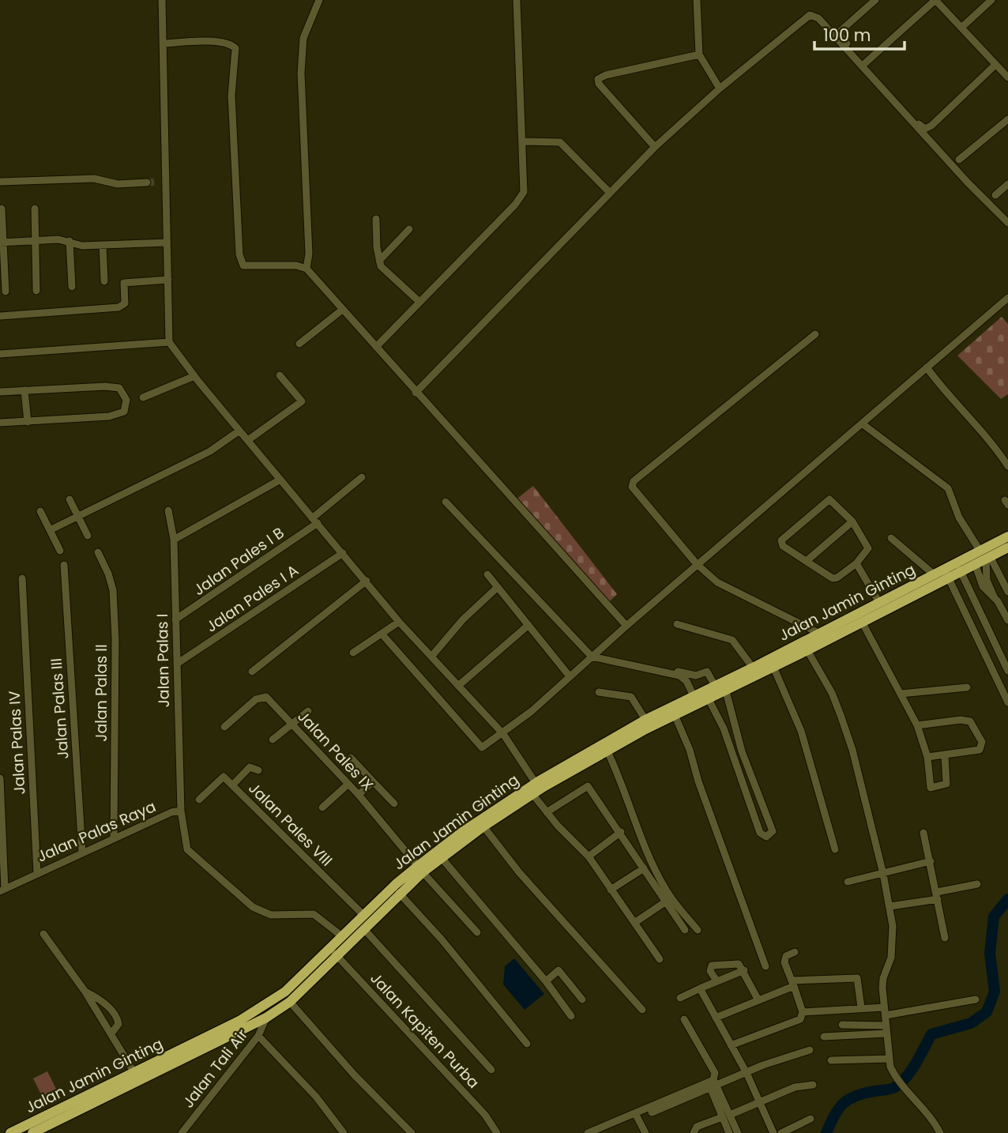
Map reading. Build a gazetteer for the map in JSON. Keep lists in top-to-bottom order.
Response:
{
  "streets": {
    "highway": ["Jalan Jamin Ginting"],
    "street": [
      "Jalan Pales I B",
      "Jalan Pales I A",
      "Jalan Palas I",
      "Jalan Palas II",
      "Jalan Palas III",
      "Jalan Palas IV",
      "Jalan Pales IX",
      "Jalan Pales VIII",
      "Jalan Palas Raya",
      "Jalan Kapiten Purba",
      "Jalan Tali Air"
    ]
  },
  "crossings": [
    ["Jalan Pales I B", "Jalan Palas I"],
    ["Jalan Pales I A", "Jalan Palas I"],
    ["Jalan Jamin Ginting", "Jalan Pales IX"],
    ["Jalan Jamin Ginting", "Jalan Pales VIII"],
    ["Jalan Jamin Ginting", "Jalan Palas Raya"],
    ["Jalan Jamin Ginting", "Jalan Kapiten Purba"],
    ["Jalan Jamin Ginting", "Jalan Tali Air"],
    ["Jalan Palas I", "Jalan Palas Raya"],
    ["Jalan Palas II", "Jalan Palas Raya"],
    ["Jalan Palas III", "Jalan Palas Raya"],
    ["Jalan Palas IV", "Jalan Palas Raya"]
  ],
  "scale_bar": "100 m"
}
